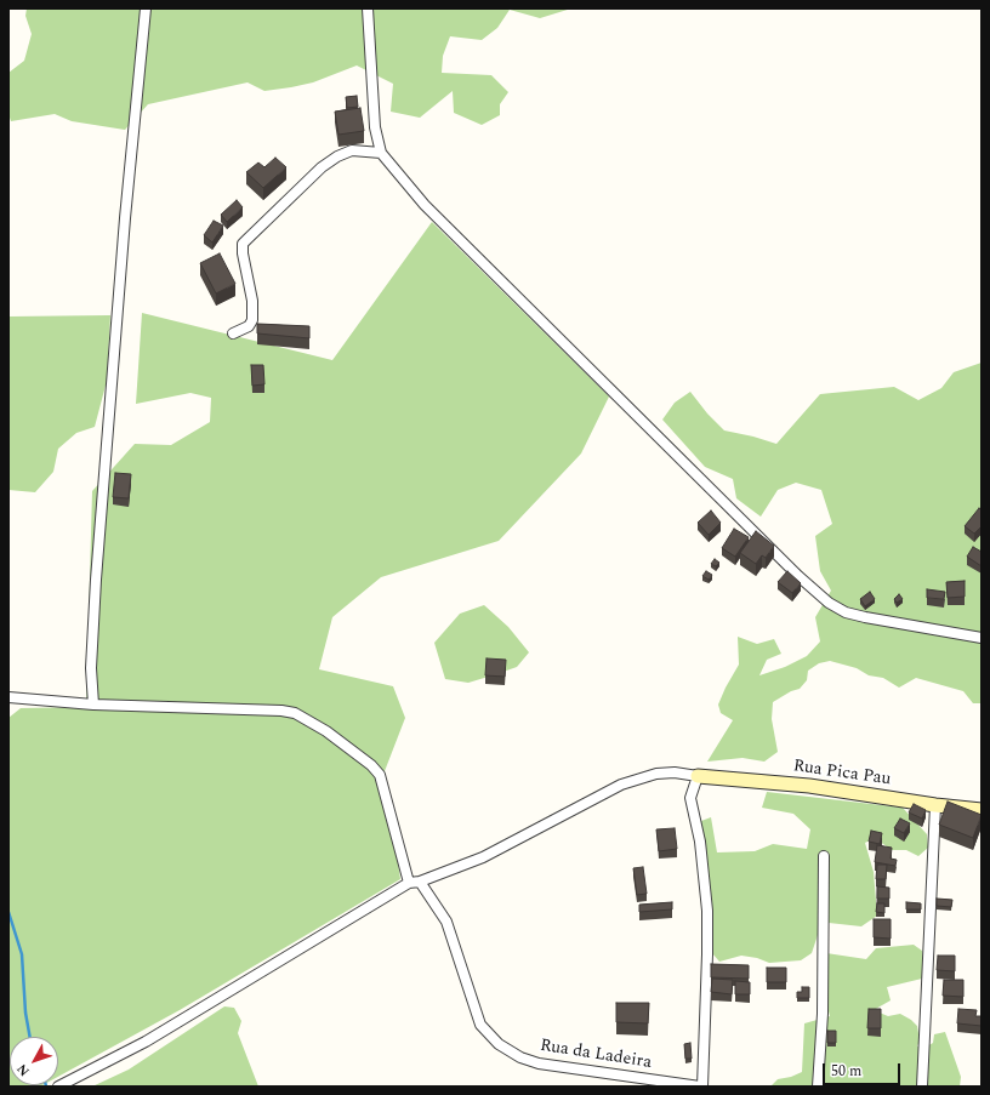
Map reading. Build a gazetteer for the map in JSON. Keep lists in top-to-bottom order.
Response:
{
  "streets": {
    "street": ["Rua Pica Pau", "Rua da Ladeira"]
  },
  "scale_bar": "50 m",
  "north": "bottom left"
}
